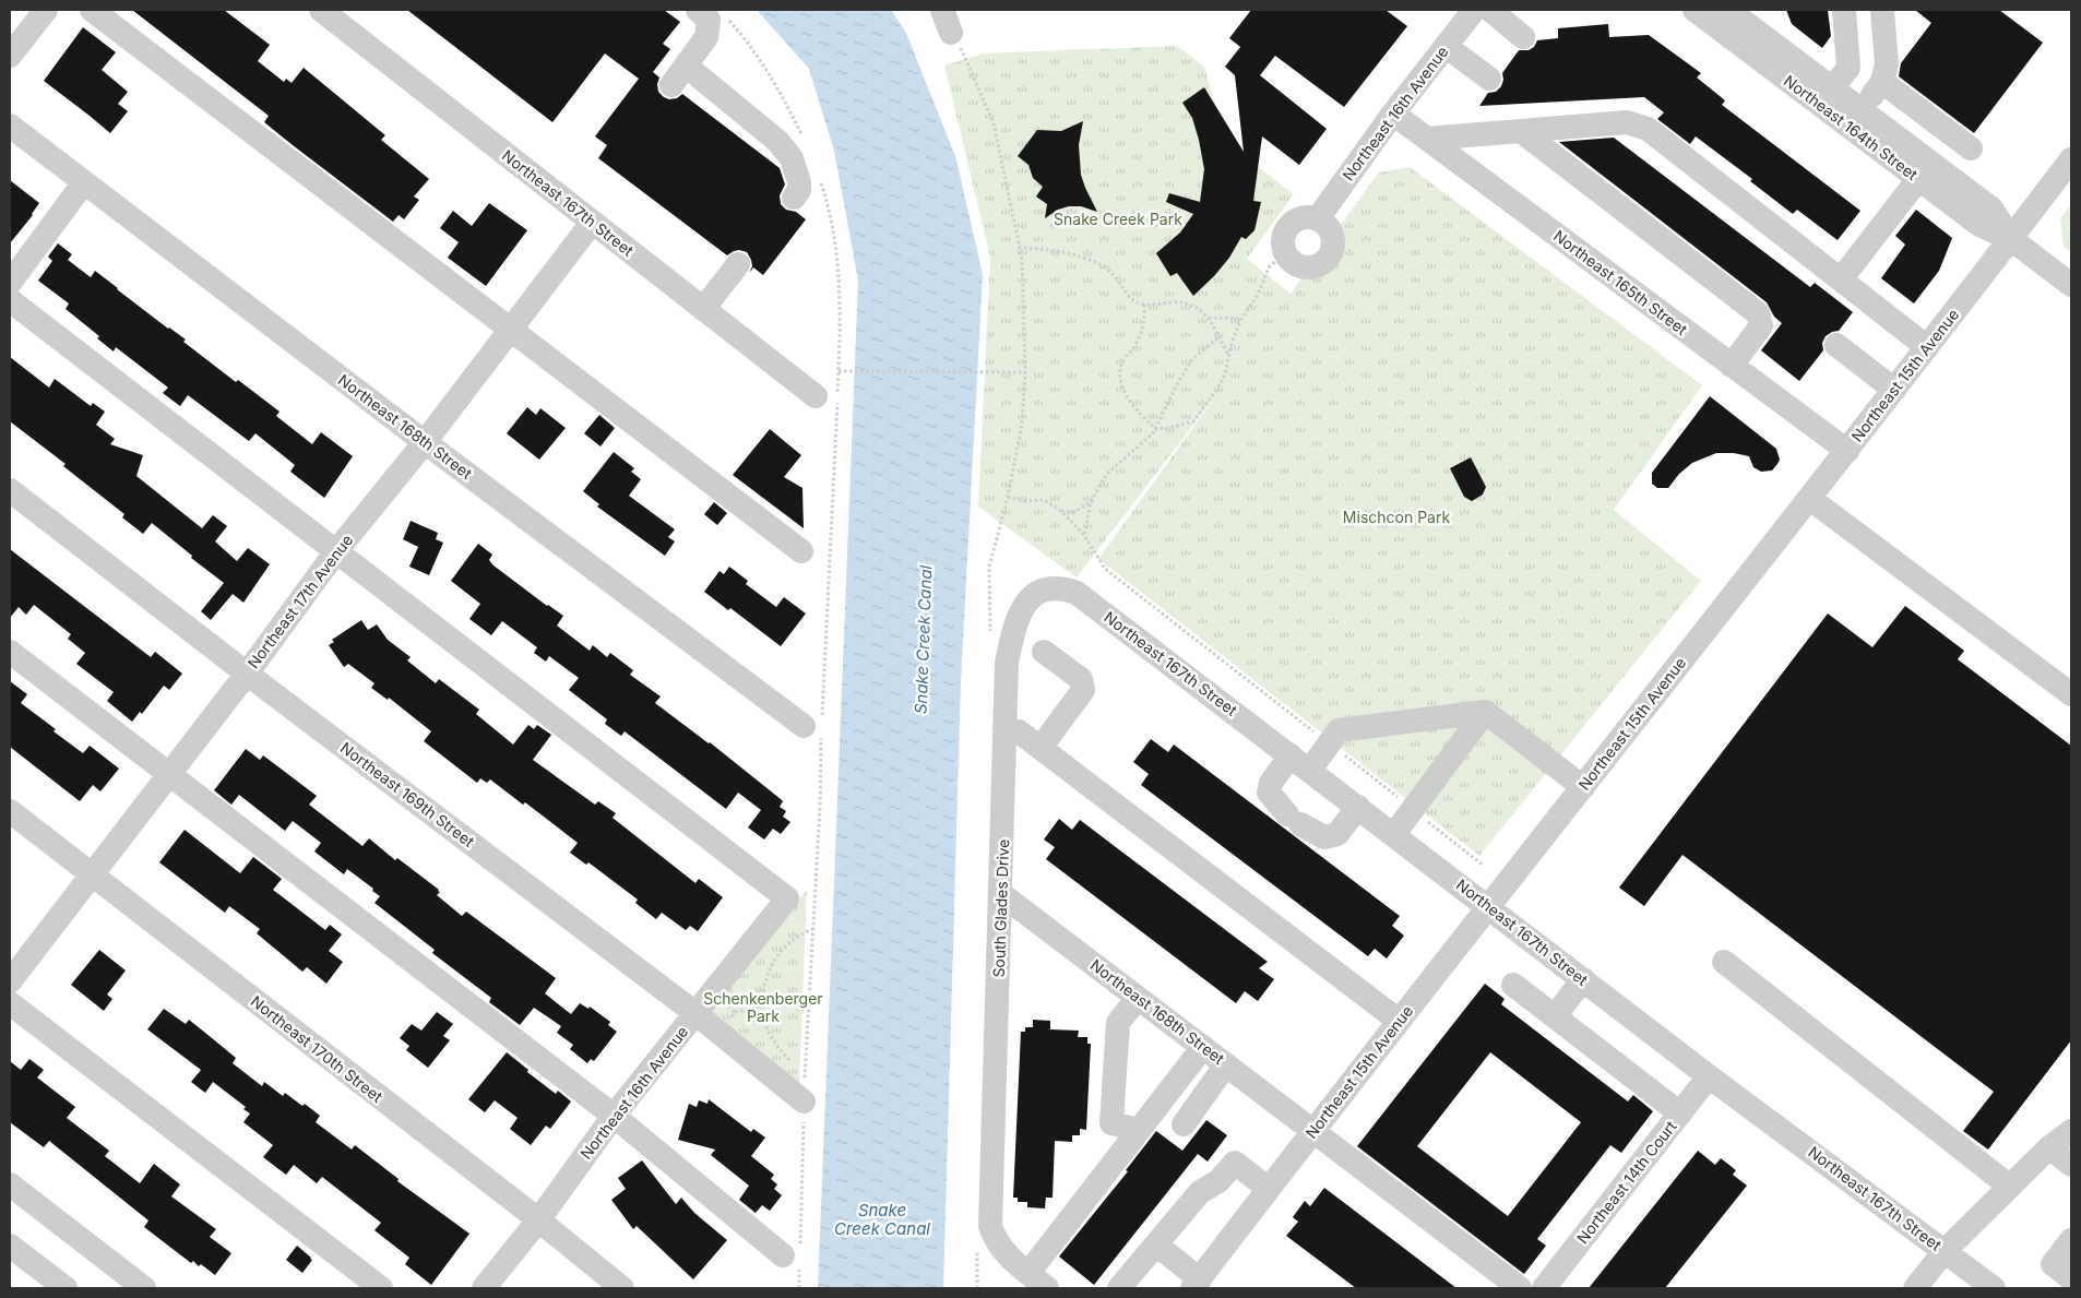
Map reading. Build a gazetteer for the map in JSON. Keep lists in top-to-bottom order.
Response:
{
  "streets": {
    "street": [
      "Northeast 16th Avenue",
      "Northeast 164th Street",
      "Northeast 167th Street",
      "Northeast 165th Street",
      "Northeast 15th Avenue",
      "Northeast 168th Street",
      "Northeast 17th Avenue",
      "Northeast 169th Street",
      "South Glades Drive",
      "Northeast 170th Street",
      "Northeast 14th Court"
    ]
  },
  "crossings": [
    ["Northeast 16th Avenue", "Northeast 165th Street"],
    ["Northeast 16th Avenue", "Northeast 17th Avenue"],
    ["Northeast 16th Avenue", "Northeast 169th Street"],
    ["Northeast 16th Avenue", "Northeast 170th Street"],
    ["Northeast 164th Street", "Northeast 15th Avenue"],
    ["Northeast 167th Street", "Northeast 15th Avenue"],
    ["Northeast 167th Street", "Northeast 17th Avenue"],
    ["Northeast 167th Street", "South Glades Drive"],
    ["Northeast 167th Street", "Northeast 14th Court"],
    ["Northeast 165th Street", "Northeast 15th Avenue"],
    ["Northeast 15th Avenue", "Northeast 168th Street"],
    ["Northeast 168th Street", "Northeast 17th Avenue"],
    ["Northeast 168th Street", "South Glades Drive"],
    ["Northeast 17th Avenue", "Northeast 169th Street"],
    ["Northeast 17th Avenue", "Northeast 170th Street"]
  ],
  "water": ["Snake Creek Canal"],
  "parks": ["Snake Creek Park", "Mischcon Park", "Schenkenberger Park"]
}
